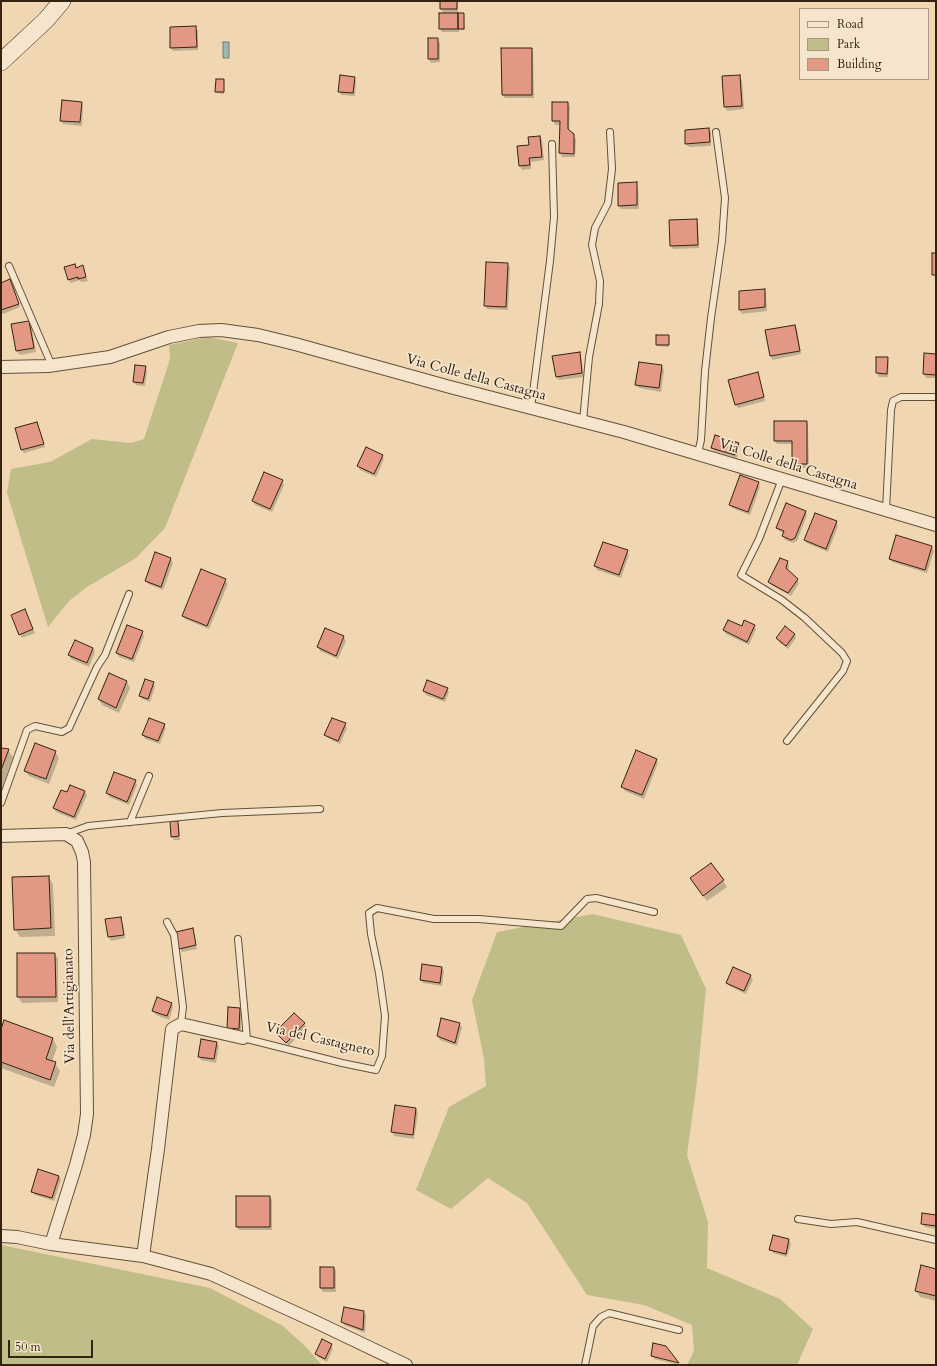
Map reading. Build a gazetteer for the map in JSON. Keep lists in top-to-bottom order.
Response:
{
  "streets": {
    "street": ["Via Colle della Castagna", "Via dell'Artigianato", "Via del Castagneto"]
  },
  "legend": ["Road", "Park", "Building"],
  "scale_bar": "50 m"
}
